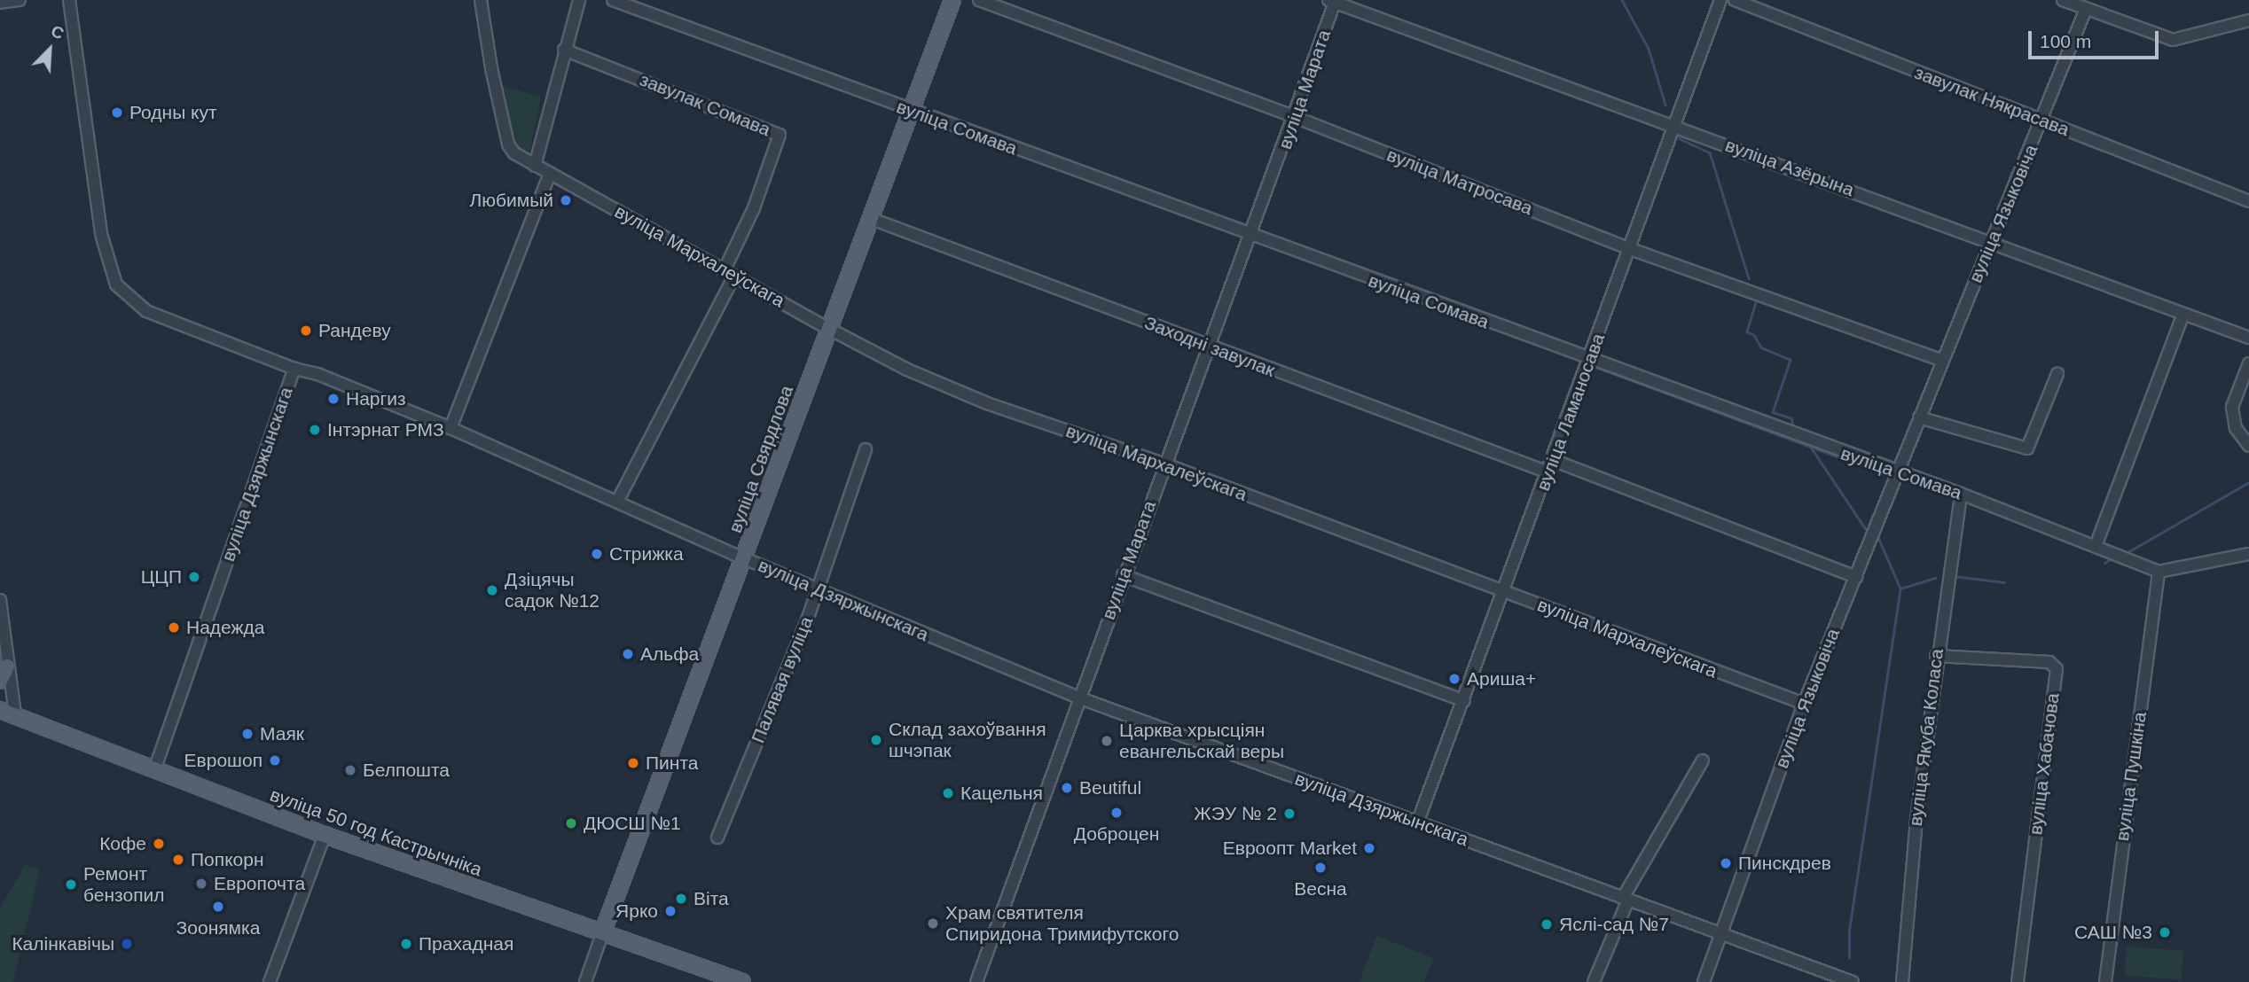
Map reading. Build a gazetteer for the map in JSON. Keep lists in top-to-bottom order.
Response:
{
  "streets": {
    "main road": ["вуліца Свярдлова", "вуліца 50 год Кастрычніка"],
    "street": [
      "вуліца Марата",
      "завулак Някрасава",
      "завулак Сомава",
      "вуліца Сомава",
      "вуліца Азёрына",
      "вуліца Матросава",
      "вуліца Языковіча",
      "вуліца Мархалеўскага",
      "Заходні завулак",
      "вуліца Ламаносава",
      "вуліца Дзяржынскага",
      "Палявая вуліца",
      "вуліца Якуба Коласа",
      "вуліца Хабачова",
      "вуліца Пушкіна"
    ]
  },
  "crossings": [
    ["вуліца Марата", "вуліца Сомава"],
    ["вуліца Марата", "вуліца Азёрына"],
    ["вуліца Марата", "вуліца Матросава"],
    ["вуліца Марата", "вуліца Мархалеўскага"],
    ["вуліца Марата", "Заходні завулак"],
    ["вуліца Марата", "вуліца Дзяржынскага"],
    ["завулак Някрасава", "вуліца Языковіча"],
    ["завулак Сомава", "вуліца Мархалеўскага"],
    ["вуліца Сомава", "вуліца Языковіча"],
    ["вуліца Сомава", "вуліца Ламаносава"],
    ["вуліца Сомава", "вуліца Свярдлова"],
    ["вуліца Сомава", "вуліца Якуба Коласа"],
    ["вуліца Сомава", "вуліца Пушкіна"],
    ["вуліца Азёрына", "вуліца Языковіча"],
    ["вуліца Азёрына", "вуліца Ламаносава"],
    ["вуліца Матросава", "вуліца Языковіча"],
    ["вуліца Матросава", "вуліца Ламаносава"],
    ["вуліца Языковіча", "вуліца Мархалеўскага"],
    ["вуліца Языковіча", "вуліца Дзяржынскага"],
    ["вуліца Мархалеўскага", "вуліца Ламаносава"],
    ["вуліца Мархалеўскага", "вуліца Свярдлова"],
    ["Заходні завулак", "вуліца Ламаносава"],
    ["Заходні завулак", "вуліца Свярдлова"],
    ["вуліца Ламаносава", "вуліца Дзяржынскага"],
    ["вуліца Свярдлова", "вуліца Дзяржынскага"],
    ["вуліца Свярдлова", "вуліца 50 год Кастрычніка"],
    ["вуліца Дзяржынскага", "Палявая вуліца"],
    ["вуліца Дзяржынскага", "вуліца 50 год Кастрычніка"],
    ["вуліца Якуба Коласа", "вуліца Хабачова"]
  ],
  "places": [
    "Родны кут",
    "Любимый",
    "Рандеву",
    "Наргиз",
    "Інтэрнат РМЗ",
    "Стрижка",
    "ЦЦП",
    "Дзіцячы садок №12",
    "Надежда",
    "Альфа",
    "Ариша+",
    "Маяк",
    "Склад захоўвання шчэпак",
    "Царква хрысціян евангельскай веры",
    "Еврошоп",
    "Пинта",
    "Белпошта",
    "Beutiful",
    "Кацельня",
    "Доброцен",
    "ЖЭУ № 2",
    "ДЮСШ №1",
    "Кофе",
    "Евроопт Market",
    "Попкорн",
    "Пинскдрев",
    "Весна",
    "Европочта",
    "Ремонт бензопил",
    "Віта",
    "Зоонямка",
    "Ярко",
    "Храм святителя Спиридона Тримифутского",
    "Яслі-сад №7",
    "САШ №3",
    "Калінкавічы",
    "Прахадная"
  ],
  "scale_bar": "100 m",
  "north": "top right"
}
